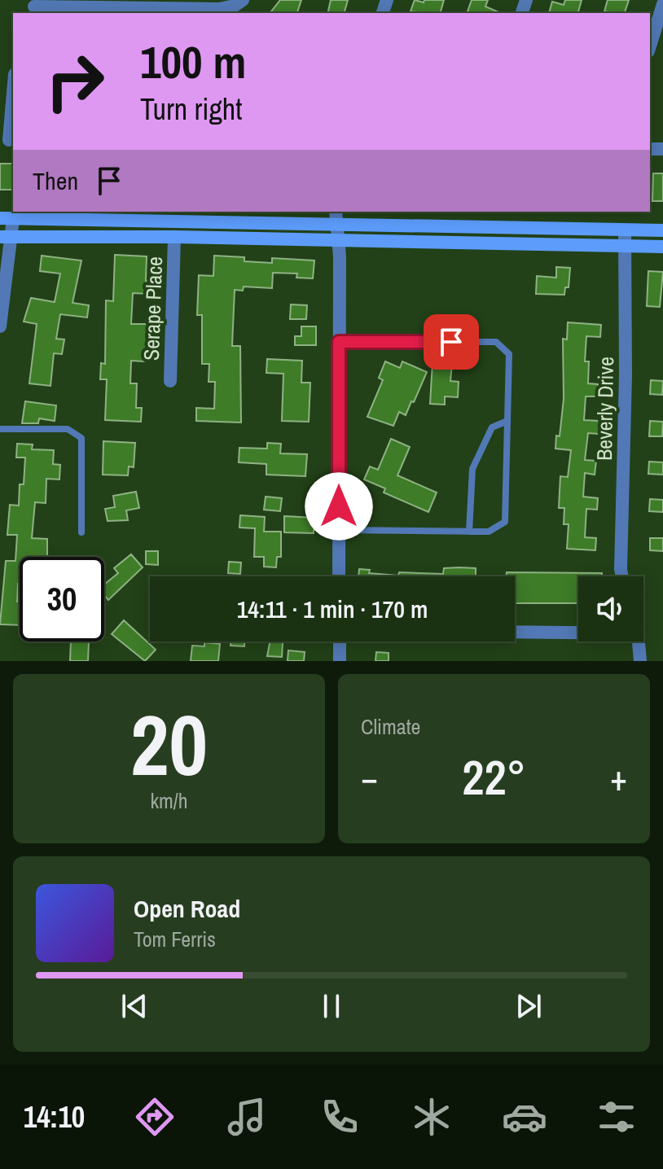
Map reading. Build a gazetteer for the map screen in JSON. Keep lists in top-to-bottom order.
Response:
{
  "streets": {
    "street": ["Serape Place", "Beverly Drive"]
  },
  "page": {
    "turn": ["100 m", "Turn right"],
    "then": "Then",
    "limit": "30",
    "trip": "14:11 · 1 min · 170 m",
    "tile": [
      ["20", "km/h"],
      "Climate"
    ],
    "heat": ["−", "22°", "+"],
    "song": ["Open Road", "Tom Ferris"],
    "tabs": "14:10"
  }
}
